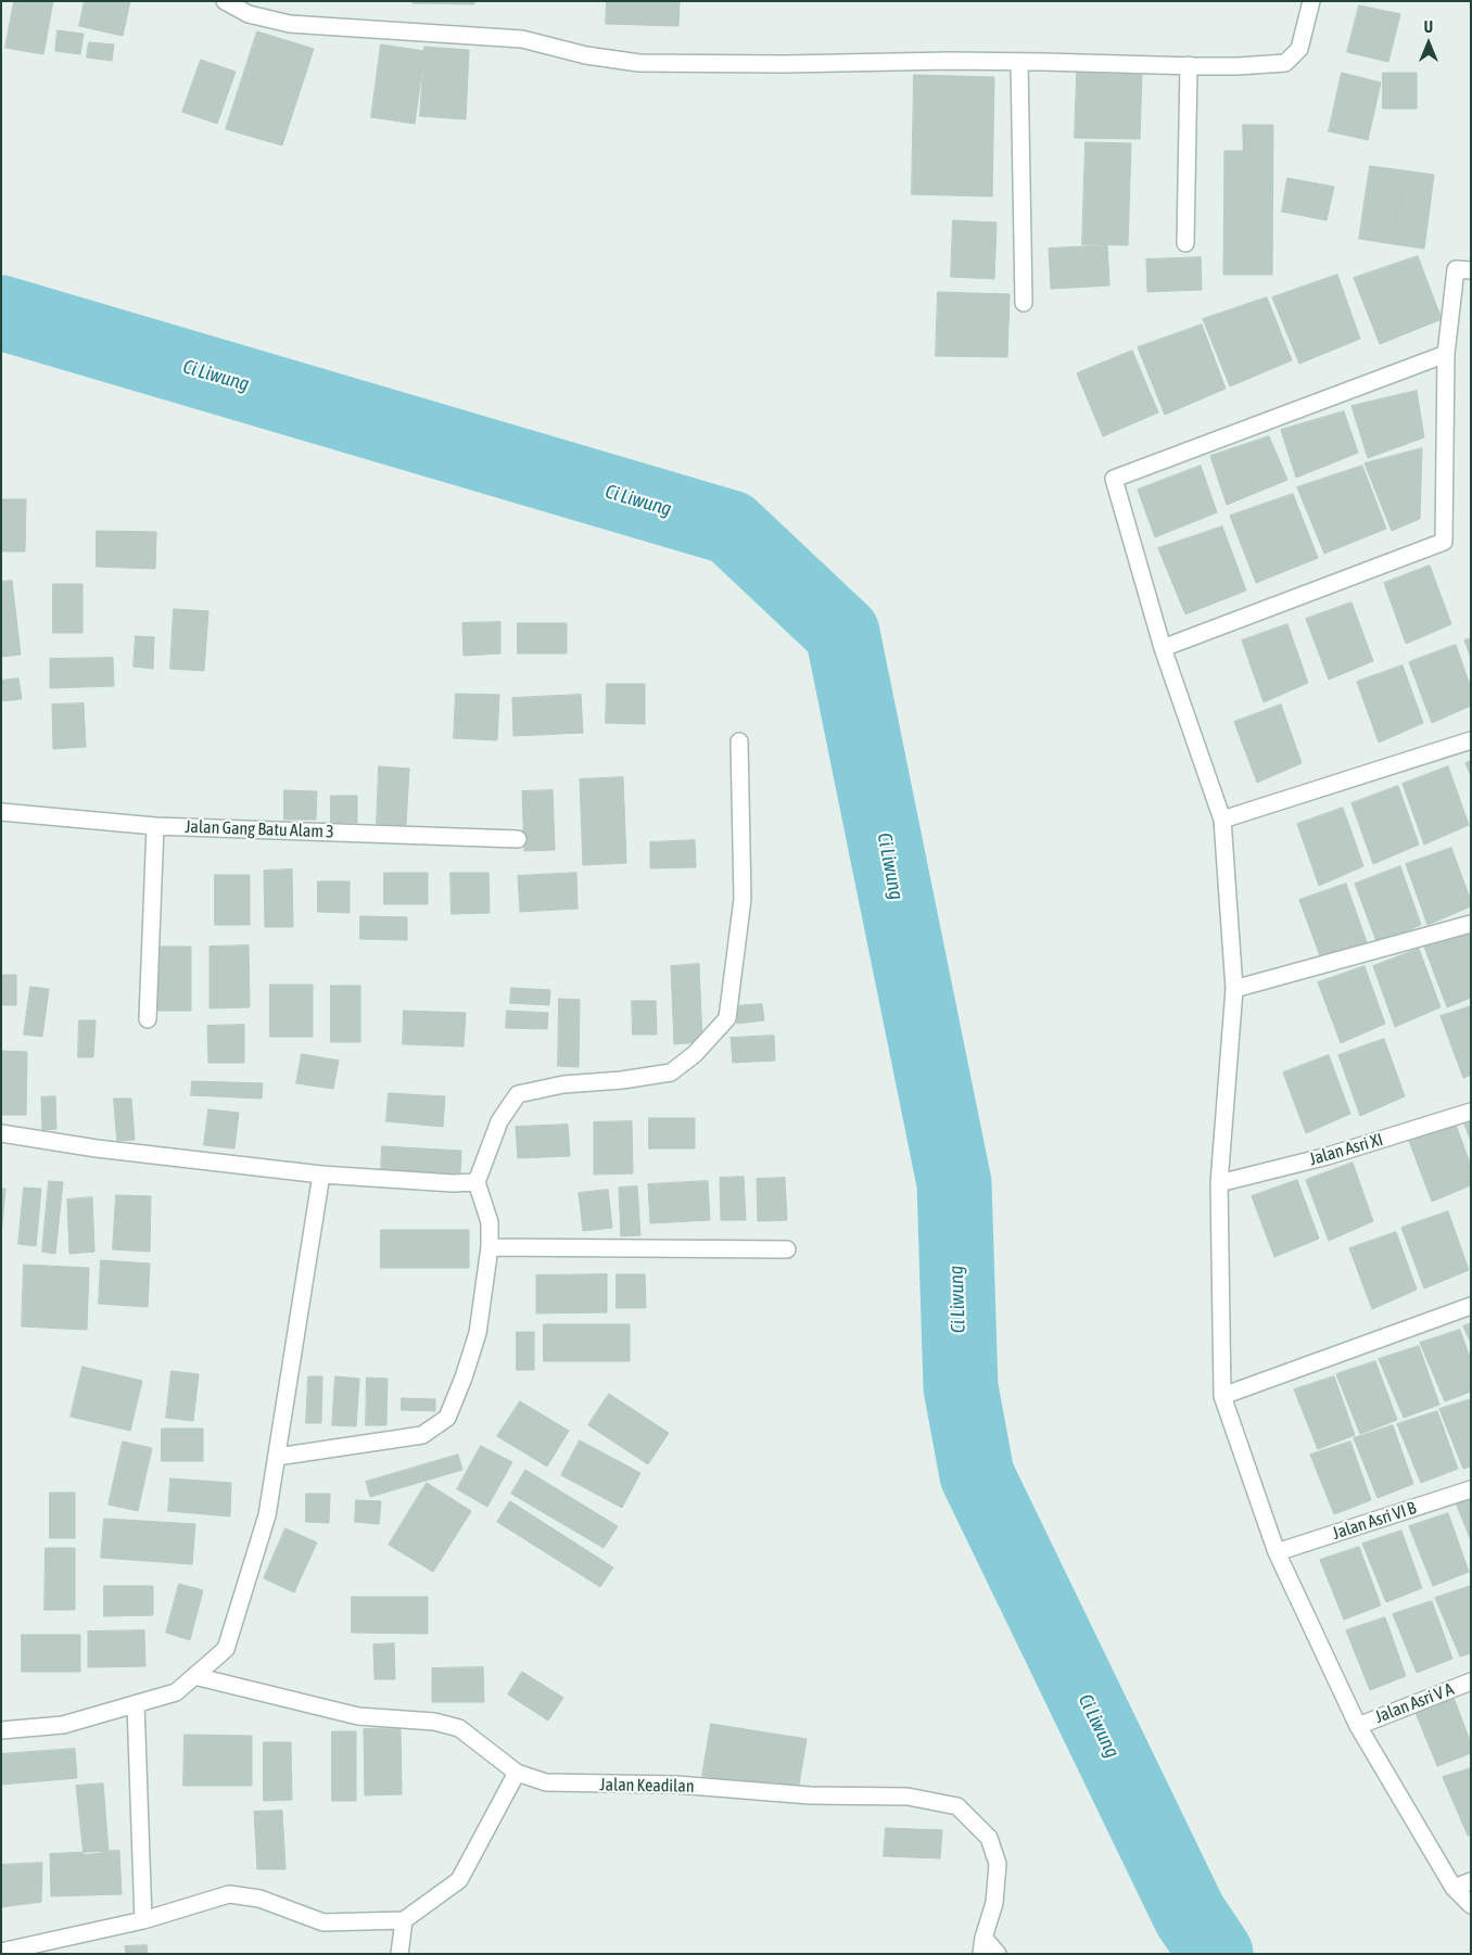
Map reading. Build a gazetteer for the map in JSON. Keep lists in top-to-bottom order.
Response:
{
  "streets": {
    "street": [
      "Jalan Gang Batu Alam 3",
      "Jalan Asri XI",
      "Jalan Asri VI B",
      "Jalan Asri V A",
      "Jalan Keadilan"
    ]
  },
  "water": ["Ci Liwung"],
  "north": "top"
}
